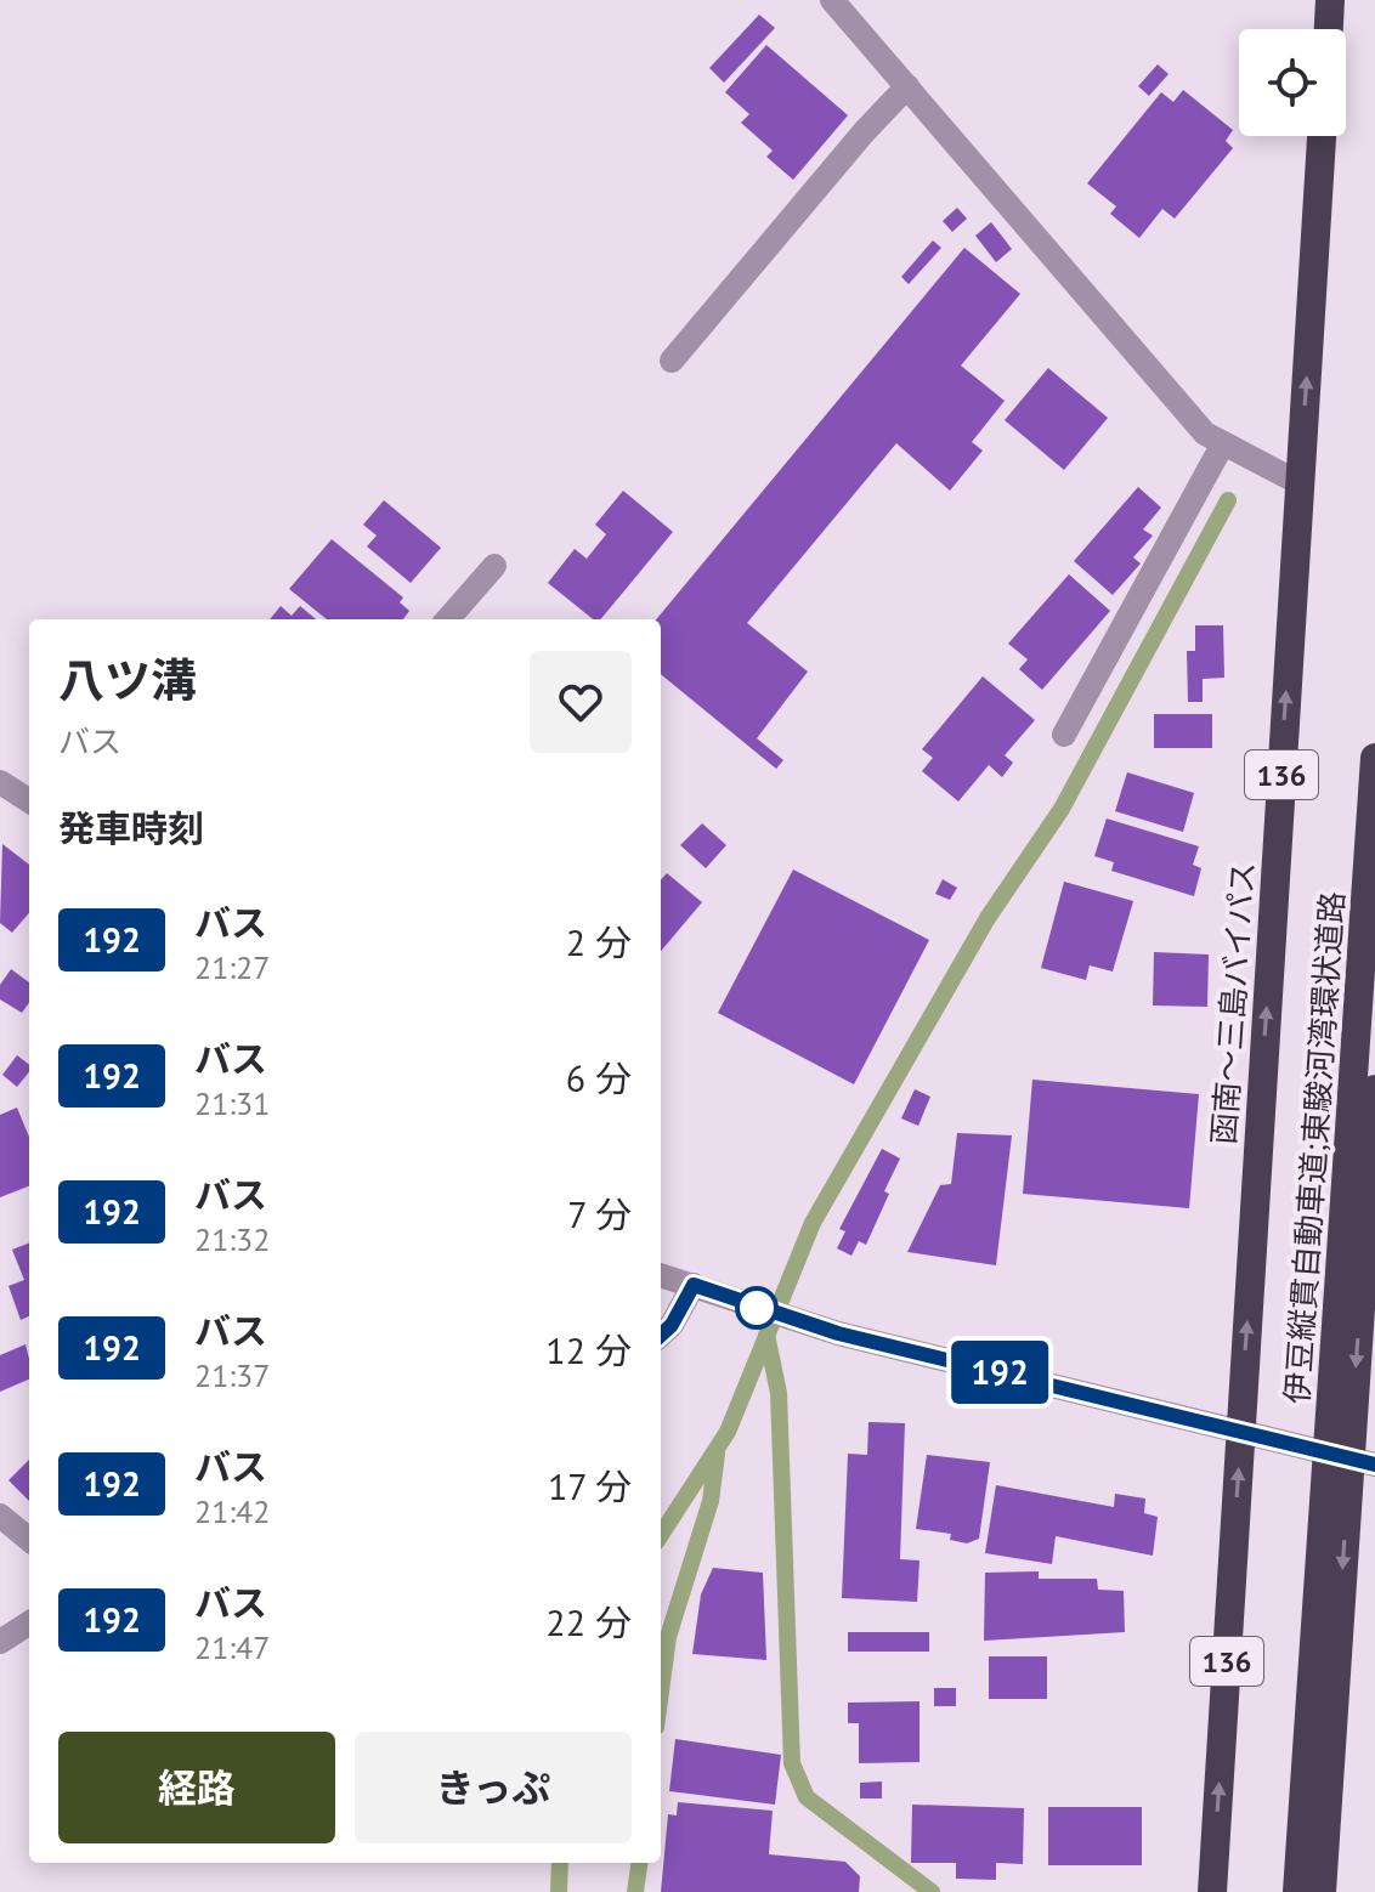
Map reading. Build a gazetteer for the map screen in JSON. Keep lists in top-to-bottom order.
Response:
{
  "streets": {
    "highway": ["136", "函南～三島バイパス", "伊豆縦貫自動車道;東駿河湾環状道路"]
  },
  "lines": ["bus line 192"],
  "page": {
    "on_map": "192",
    "heading": [
      ["八ツ溝", "バス"],
      "発車時刻"
    ],
    "list": [
      {
        "mark": "192",
        "name": "バス",
        "note": "21:27",
        "value": "2 分"
      },
      {
        "mark": "192",
        "name": "バス",
        "note": "21:31",
        "value": "6 分"
      },
      {
        "mark": "192",
        "name": "バス",
        "note": "21:32",
        "value": "7 分"
      },
      {
        "mark": "192",
        "name": "バス",
        "note": "21:37",
        "value": "12 分"
      },
      {
        "mark": "192",
        "name": "バス",
        "note": "21:42",
        "value": "17 分"
      },
      {
        "mark": "192",
        "name": "バス",
        "note": "21:47",
        "value": "22 分"
      }
    ],
    "buttons": ["経路", "きっぷ"]
  }
}
